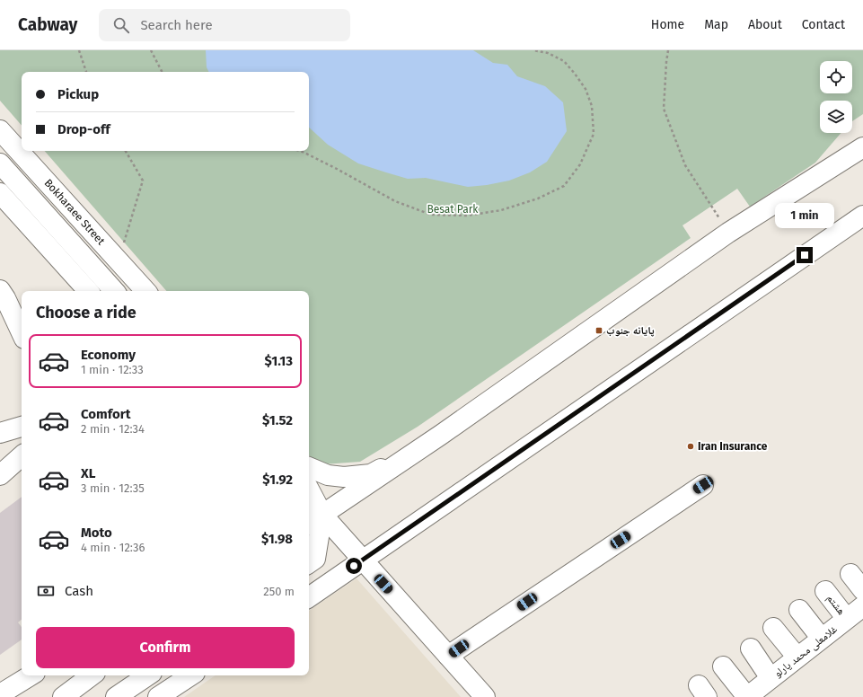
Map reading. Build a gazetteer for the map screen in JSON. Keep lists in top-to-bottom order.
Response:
{
  "streets": {
    "main road": ["Bokharaee Street", "هشتم", "غلامعلی محمد یارلو"]
  },
  "crossings": [
    ["هشتم", "غلامعلی محمد یارلو"]
  ],
  "parks": ["Besat Park"],
  "places": {
    "transit": ["پایانه جنوب"],
    "other": ["Iran Insurance"]
  },
  "page": {
    "header": "Cabway",
    "search": "Search here",
    "nav": [
      "Home",
      "Map",
      "About",
      "Contact"
    ],
    "banner": ["Pickup", "Drop-off"],
    "bubble": "1 min",
    "heading": "Choose a ride",
    "list": [
      {
        "name": "Economy",
        "note": "1 min · 12:33",
        "value": "$1.13"
      },
      {
        "name": "Comfort",
        "note": "2 min · 12:34",
        "value": "$1.52"
      },
      {
        "name": "XL",
        "note": "3 min · 12:35",
        "value": "$1.92"
      },
      {
        "name": "Moto",
        "note": "4 min · 12:36",
        "value": "$1.98"
      }
    ],
    "pay": ["Cash", "250 m"],
    "buttons": "Confirm"
  }
}
